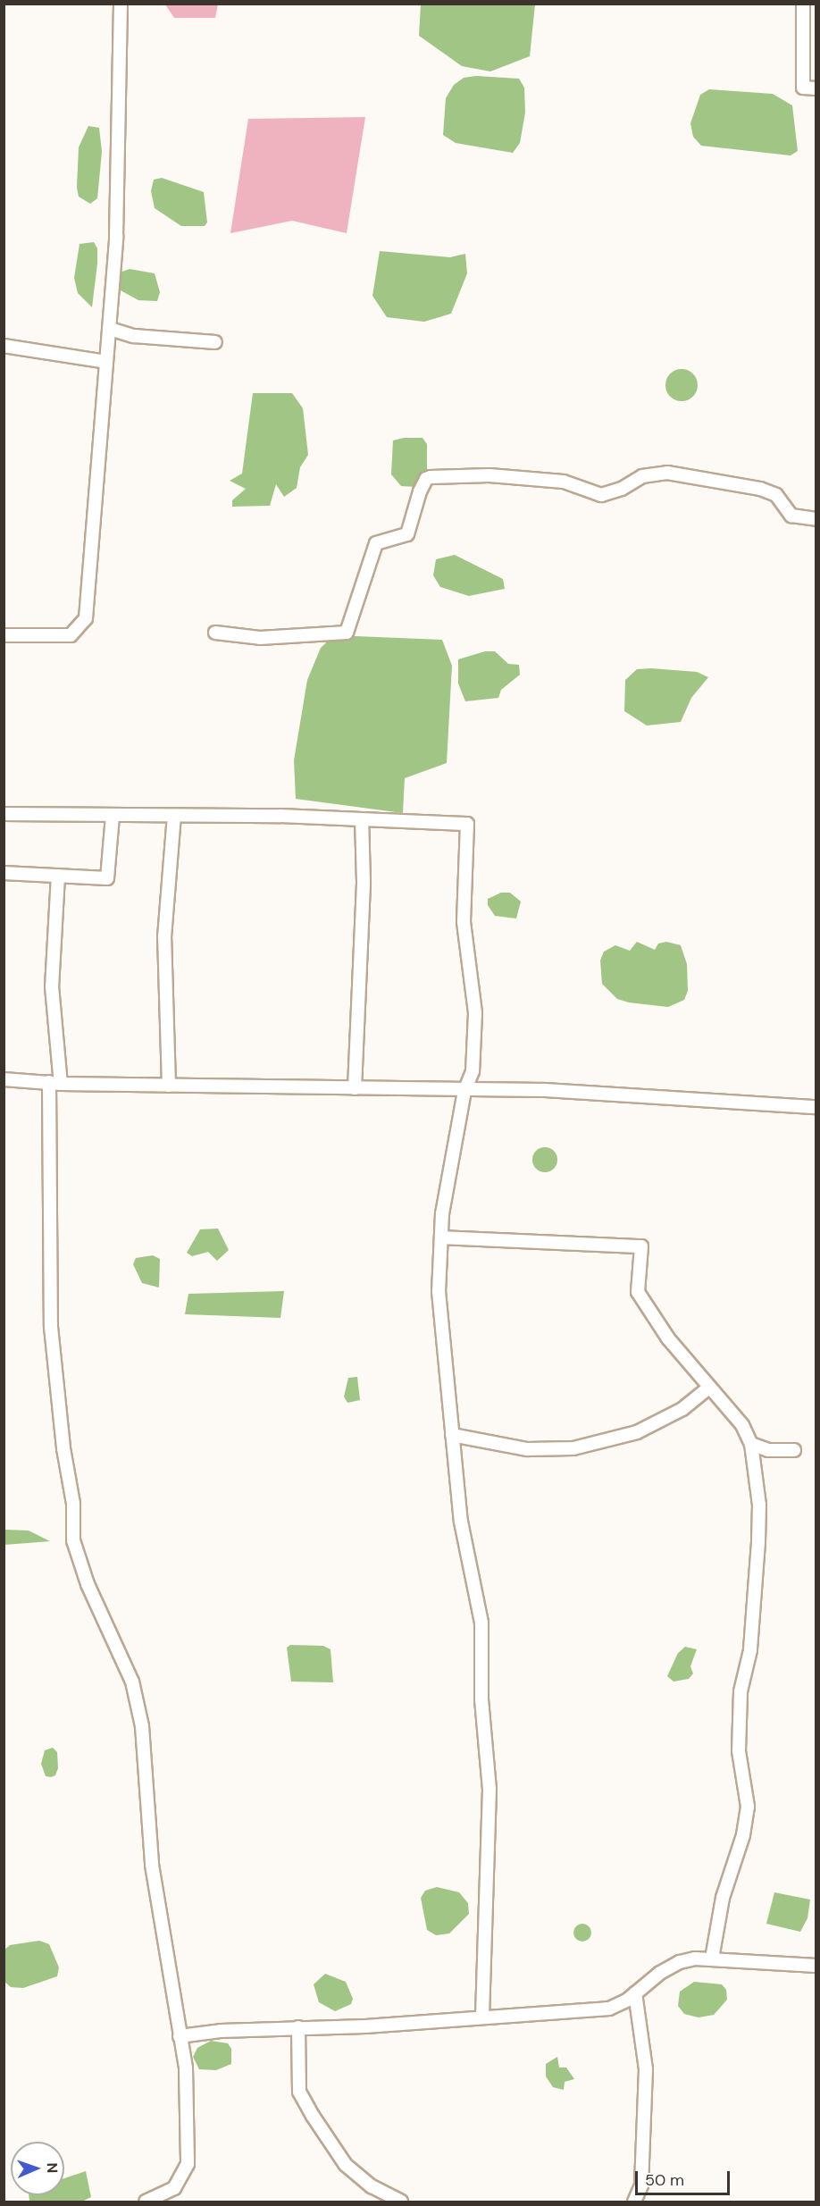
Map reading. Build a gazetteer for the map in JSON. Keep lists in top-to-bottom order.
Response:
{
  "scale_bar": "50 m",
  "north": "right"
}
